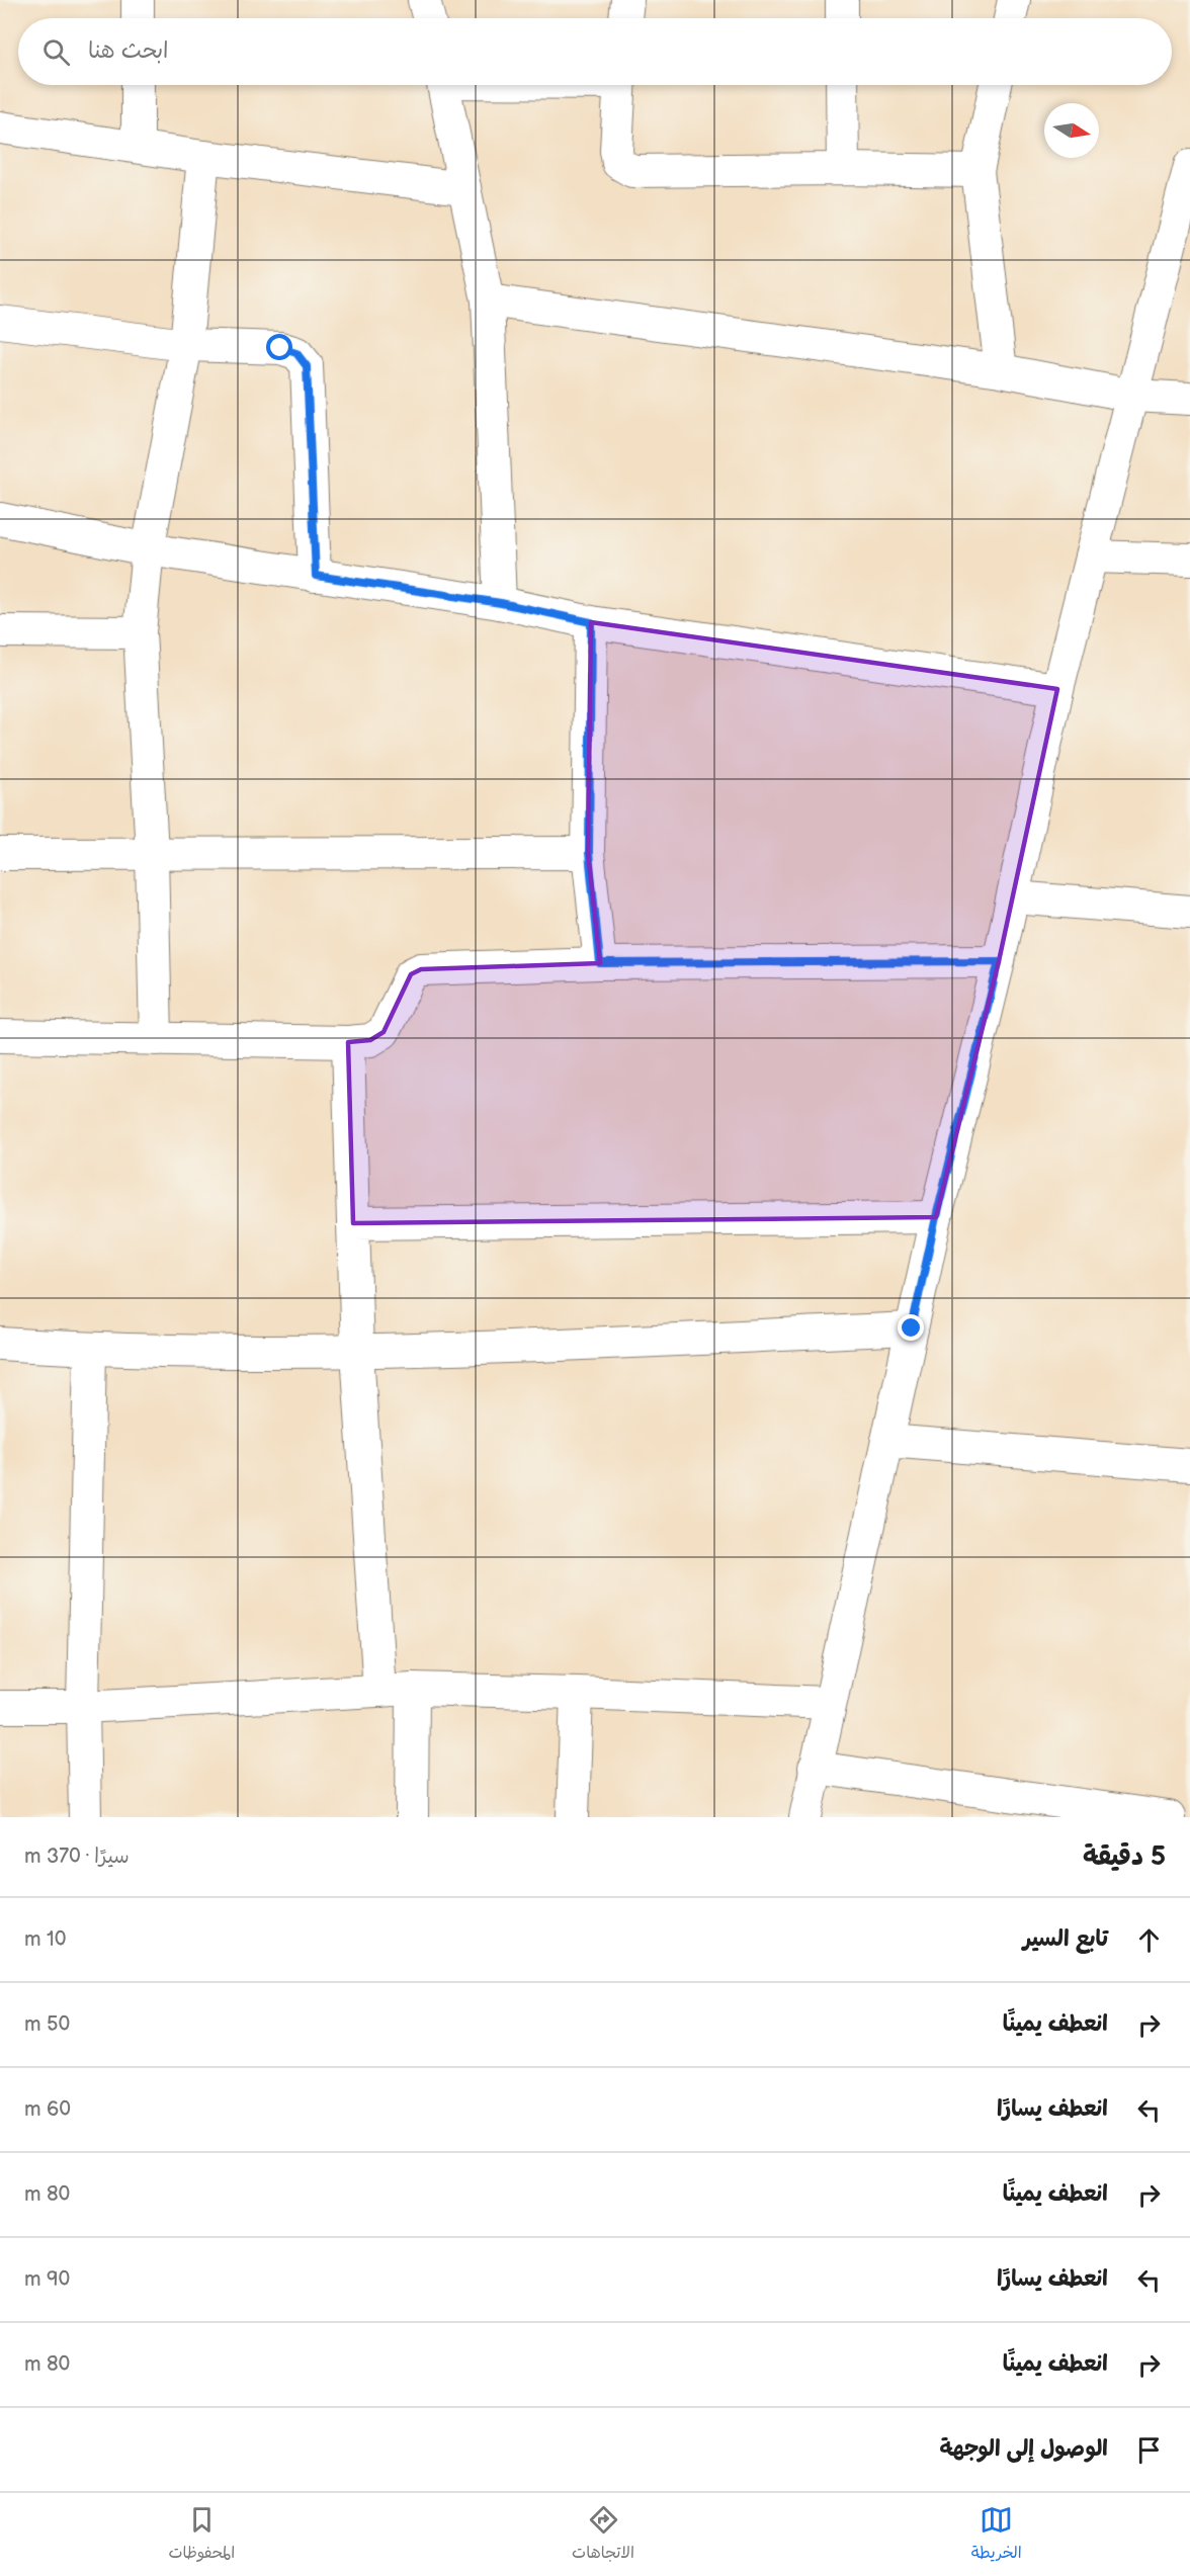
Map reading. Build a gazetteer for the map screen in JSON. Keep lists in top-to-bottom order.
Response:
{
  "north": "right",
  "page": {
    "search": "ابحث هنا",
    "heading": ["5 دقيقة", "سيرًا · 370 m"],
    "list": [
      ["تابع السير", "10 m"],
      ["انعطف يمينًا", "50 m"],
      ["انعطف يسارًا", "60 m"],
      ["انعطف يمينًا", "80 m"],
      ["انعطف يسارًا", "90 m"],
      ["انعطف يمينًا", "80 m"],
      "الوصول إلى الوجهة"
    ],
    "nav": ["الخريطة", "الاتجاهات", "المحفوظات"]
  }
}
